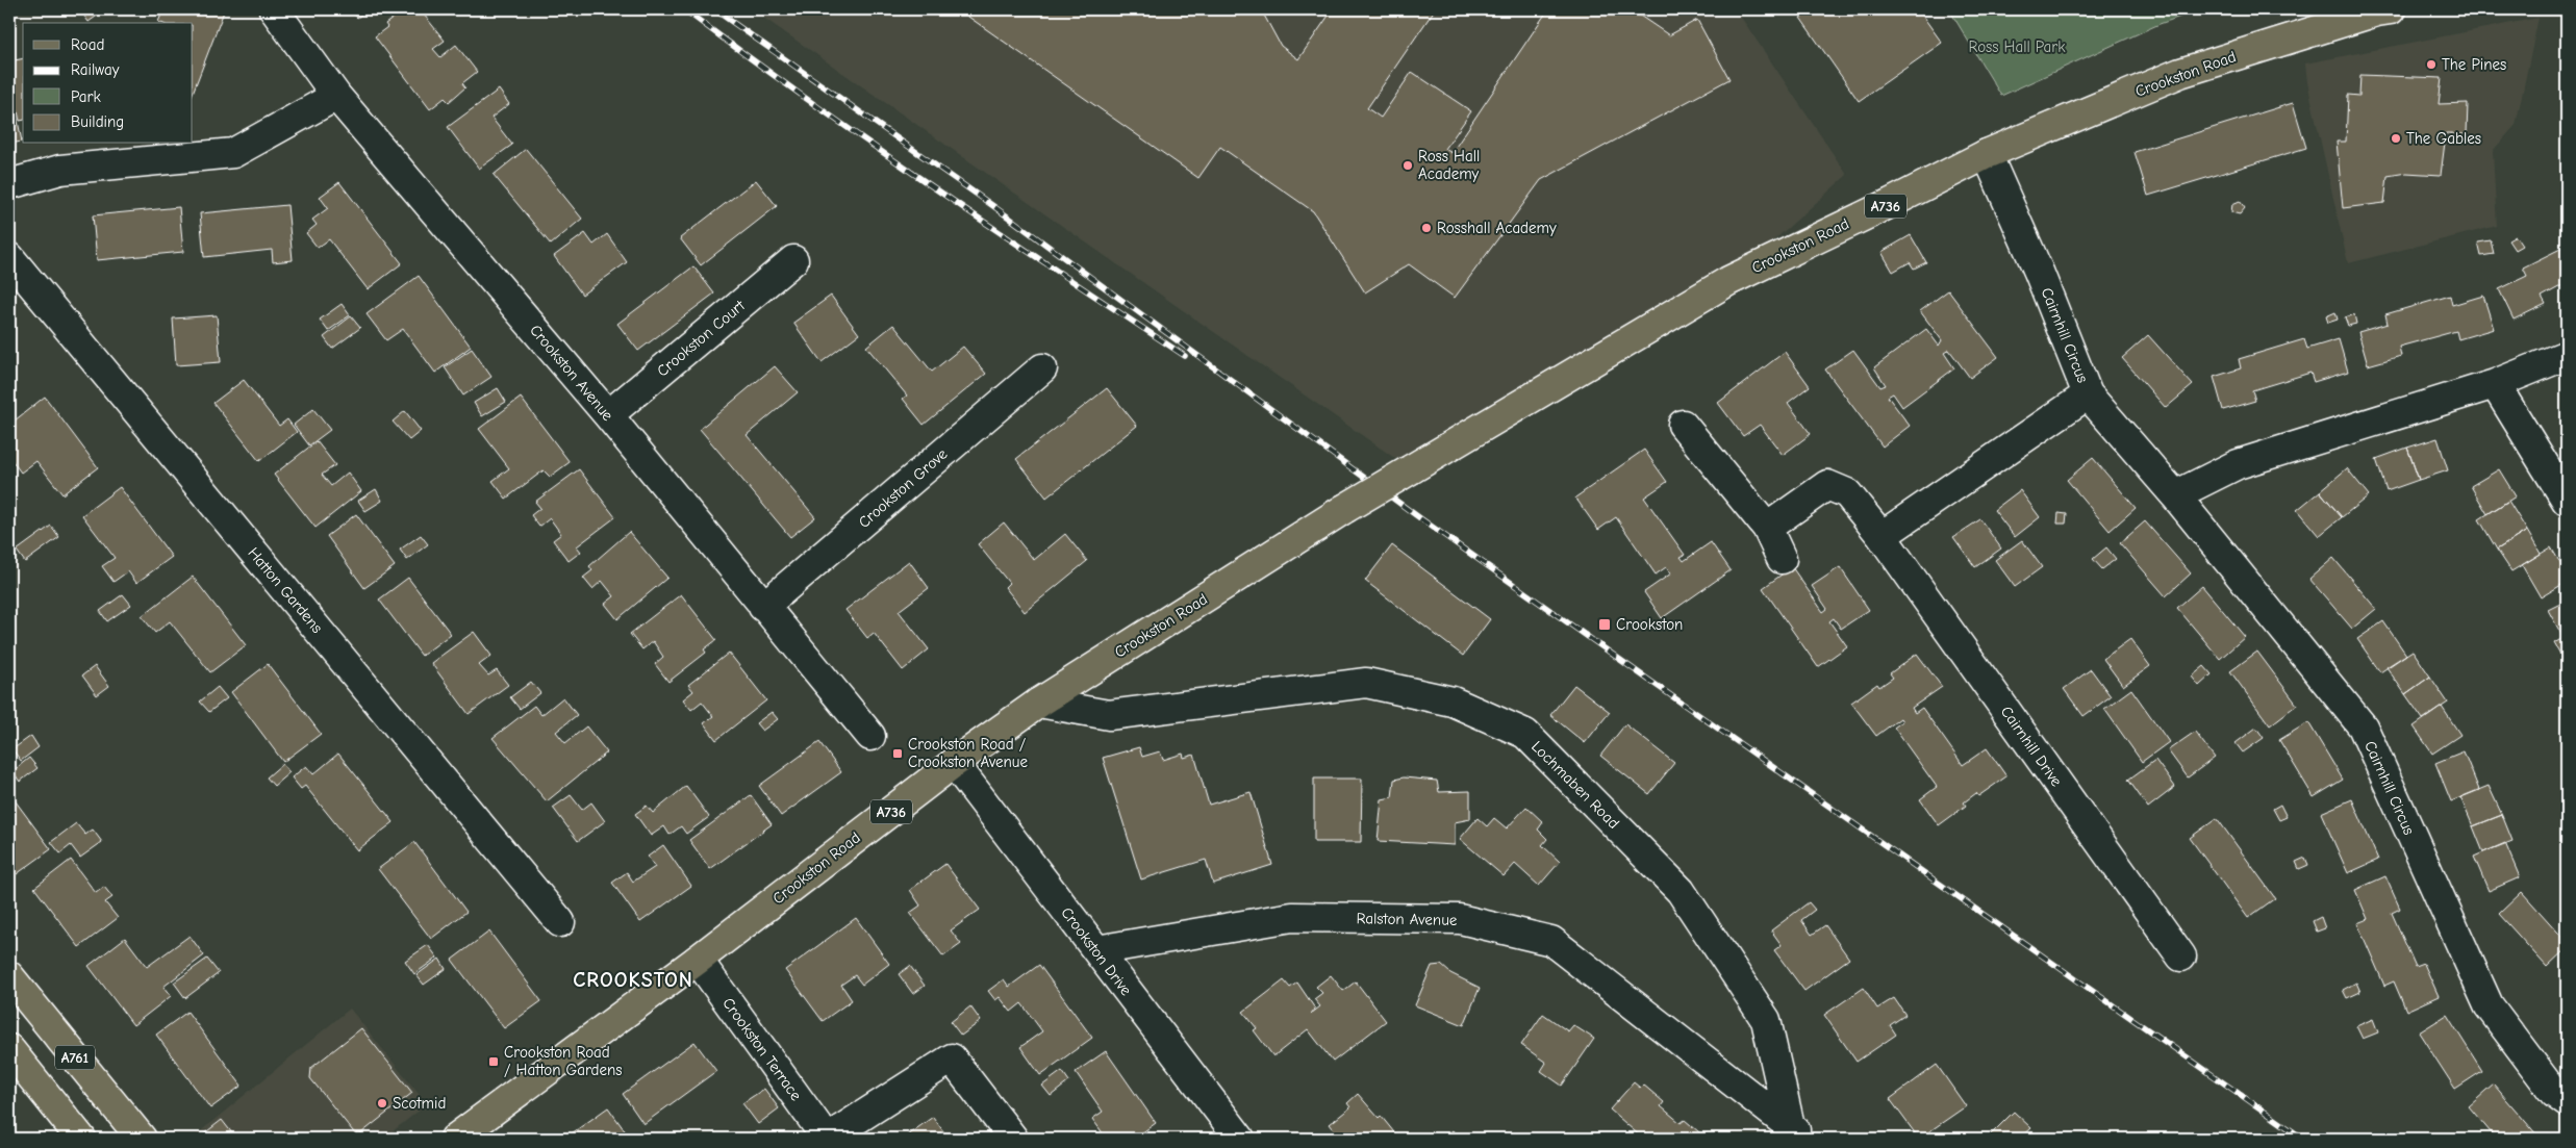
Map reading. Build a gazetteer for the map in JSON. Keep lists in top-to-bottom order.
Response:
{
  "streets": {
    "main road": ["Crookston Road", "A736", "A761"],
    "street": [
      "Cairnhill Circus",
      "Crookston Court",
      "Crookston Avenue",
      "Crookston Grove",
      "Hatton Gardens",
      "Cairnhill Drive",
      "Lochmaben Road",
      "Ralston Avenue",
      "Crookston Drive",
      "Crookston Terrace"
    ]
  },
  "crossings": [
    ["Crookston Road", "Cairnhill Circus"],
    ["Crookston Road", "Lochmaben Road"],
    ["Crookston Road", "Crookston Drive"],
    ["Crookston Road", "Crookston Terrace"],
    ["Crookston Court", "Crookston Avenue"],
    ["Crookston Avenue", "Crookston Grove"],
    ["Lochmaben Road", "Ralston Avenue"],
    ["Ralston Avenue", "Crookston Drive"]
  ],
  "districts": ["CROOKSTON"],
  "parks": ["Ross Hall Park"],
  "places": {
    "other": [
      "The Pines",
      "The Gables",
      "Ross Hall Academy",
      "Rosshall Academy",
      "Scotmid"
    ],
    "transit": ["Crookston", "Crookston Road / Crookston Avenue", "Crookston Road / Hatton Gardens"]
  },
  "legend": [
    "Road",
    "Railway",
    "Park",
    "Building"
  ]
}
